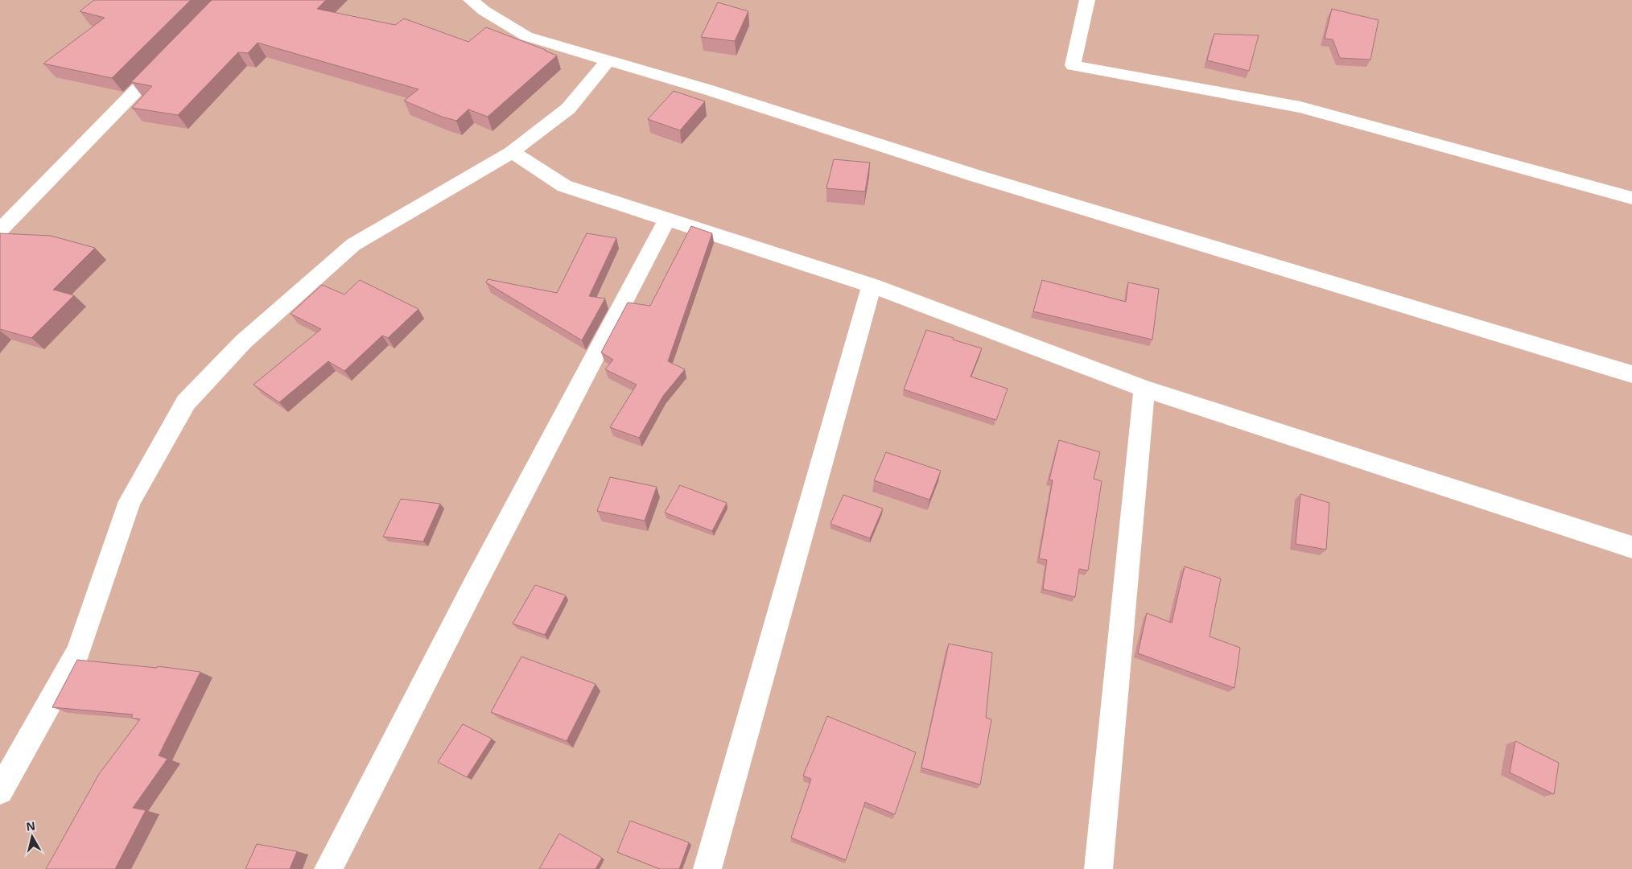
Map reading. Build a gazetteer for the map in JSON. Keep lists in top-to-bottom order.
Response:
{
  "north": "top"
}
